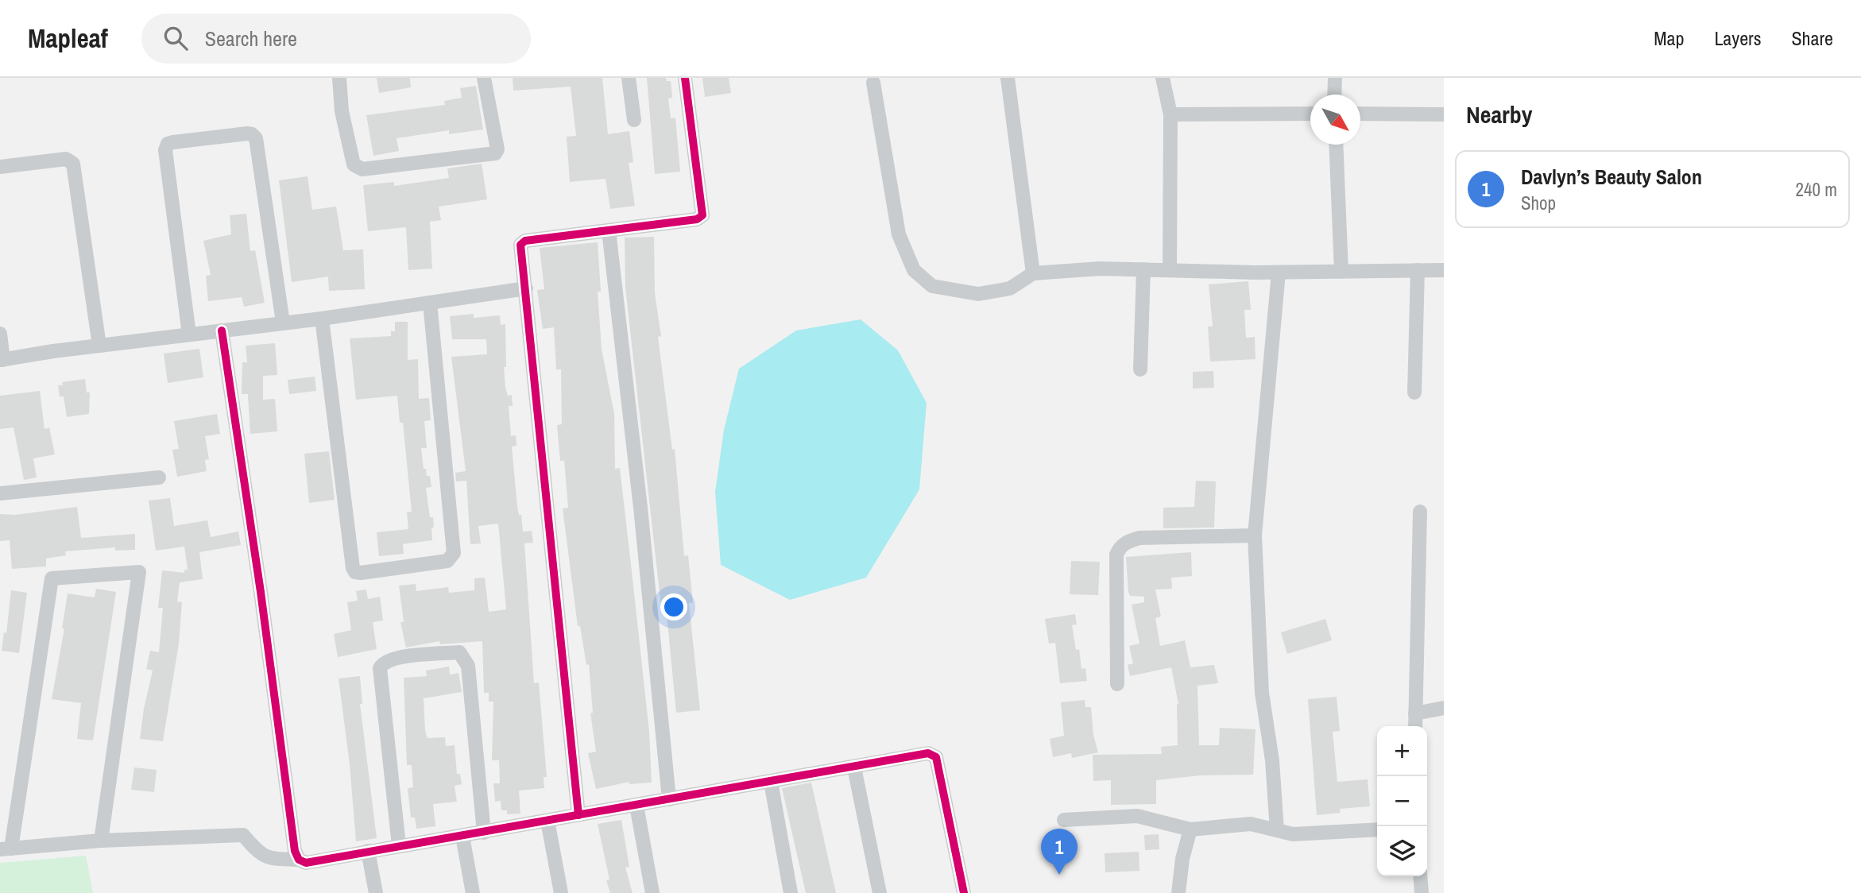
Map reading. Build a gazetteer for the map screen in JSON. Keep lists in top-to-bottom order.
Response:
{
  "north": "bottom right",
  "page": {
    "header": "Mapleaf",
    "search": "Search here",
    "nav": ["Map", "Layers", "Share"],
    "heading": "Nearby",
    "list": [
      {
        "mark": "1",
        "name": "Davlyn’s Beauty Salon",
        "note": "Shop",
        "value": "240 m"
      }
    ],
    "map_buttons": ["+", "−"],
    "pins": "1"
  }
}
